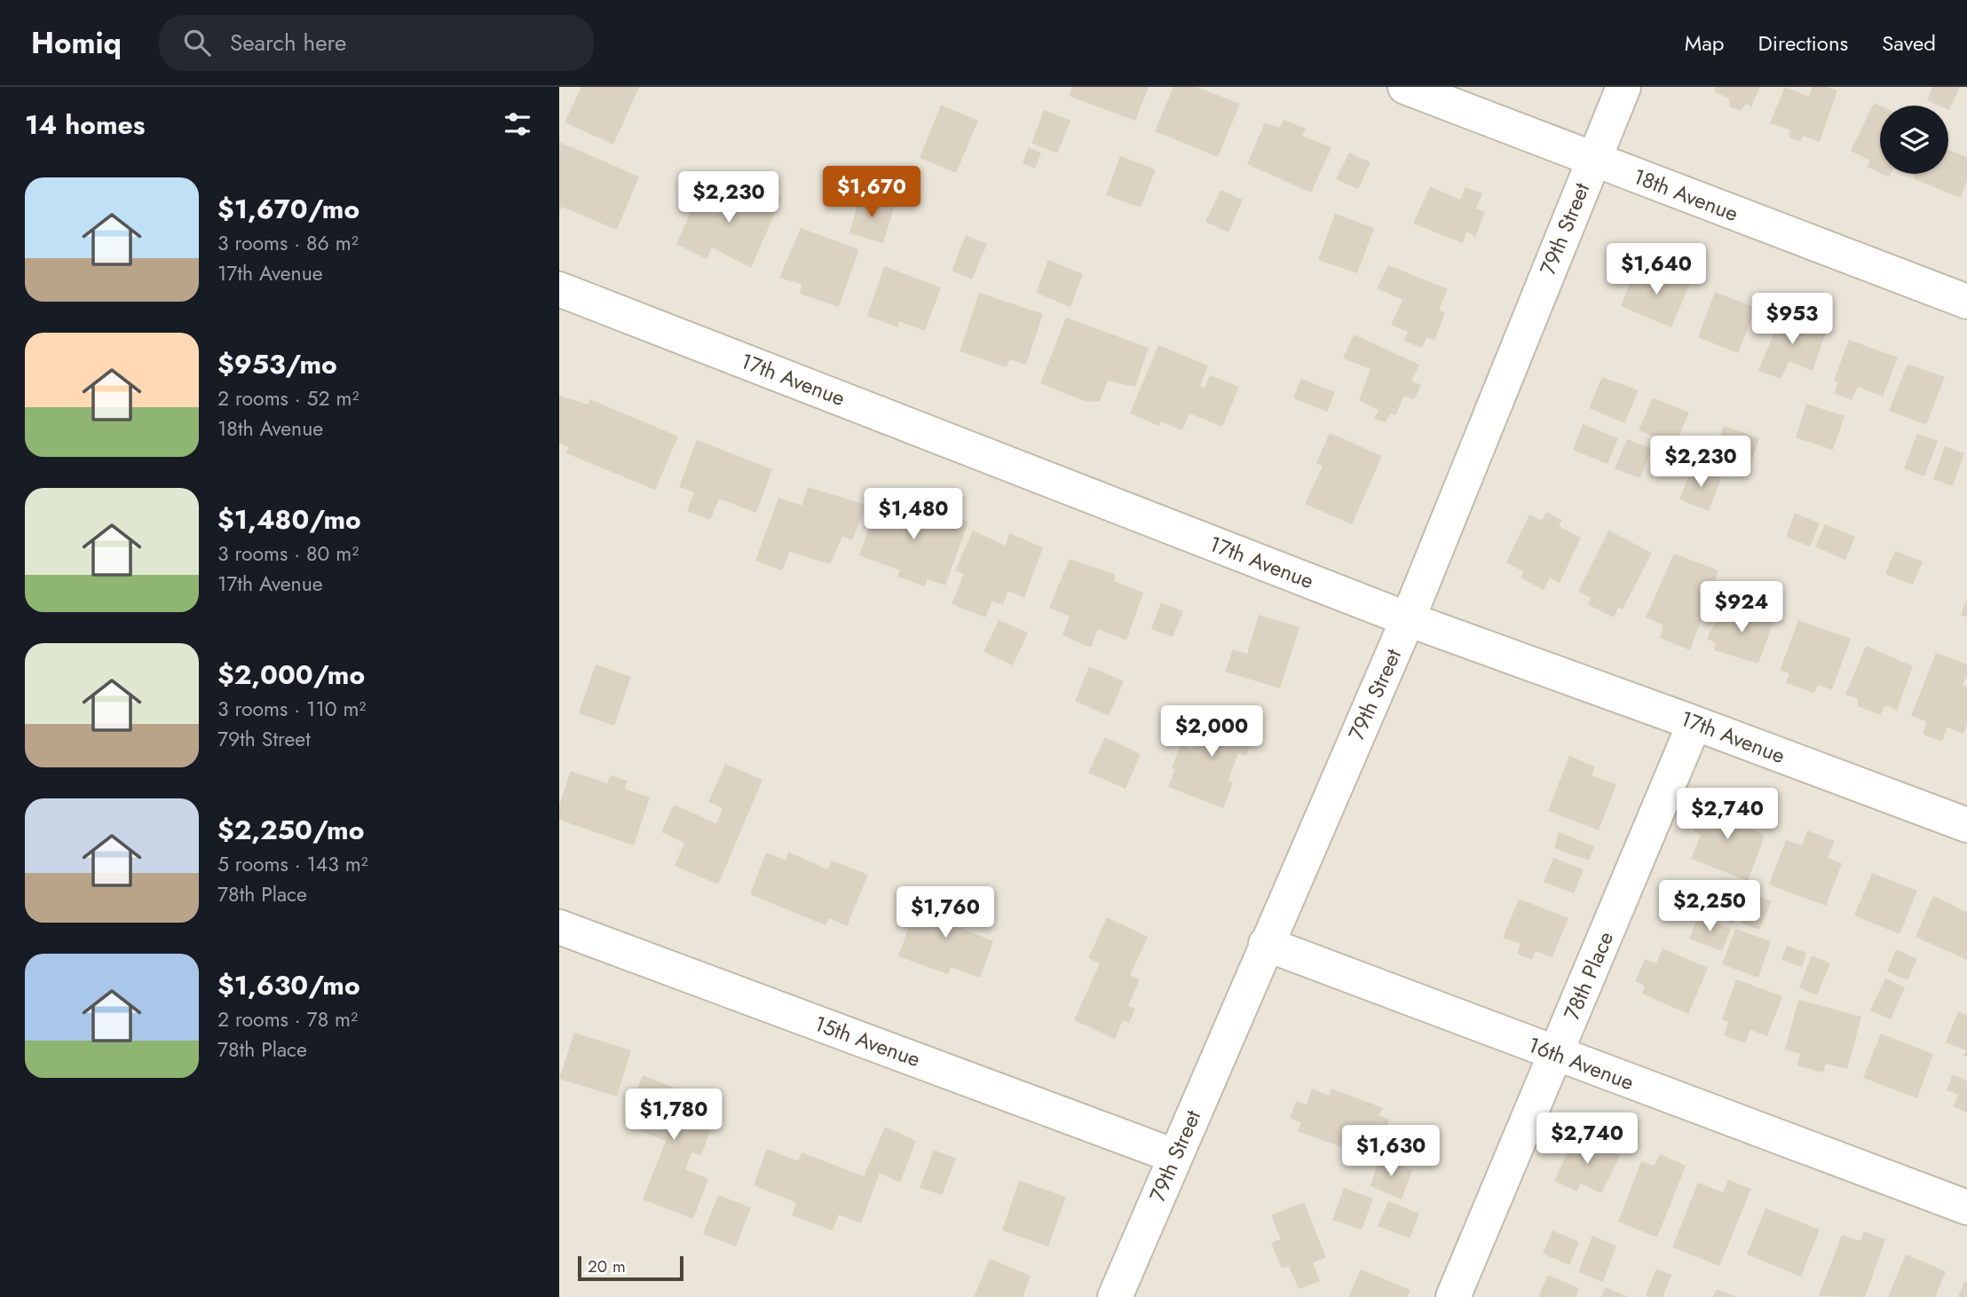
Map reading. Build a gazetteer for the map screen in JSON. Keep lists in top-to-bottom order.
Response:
{
  "streets": {
    "street": [
      "18th Avenue",
      "79th Street",
      "17th Avenue",
      "78th Place",
      "15th Avenue",
      "16th Avenue"
    ]
  },
  "crossings": [
    ["18th Avenue", "79th Street"],
    ["79th Street", "17th Avenue"],
    ["79th Street", "15th Avenue"],
    ["79th Street", "16th Avenue"],
    ["17th Avenue", "78th Place"],
    ["78th Place", "16th Avenue"]
  ],
  "scale_bar": "20 m",
  "page": {
    "header": "Homiq",
    "search": "Search here",
    "nav": ["Map", "Directions", "Saved"],
    "heading": "14 homes",
    "list": [
      {
        "name": "$1,670/mo",
        "note": "3 rooms · 86 m² · 17th Avenue"
      },
      {
        "name": "$953/mo",
        "note": "2 rooms · 52 m² · 18th Avenue"
      },
      {
        "name": "$1,480/mo",
        "note": "3 rooms · 80 m² · 17th Avenue"
      },
      {
        "name": "$2,000/mo",
        "note": "3 rooms · 110 m² · 79th Street"
      },
      {
        "name": "$2,250/mo",
        "note": "5 rooms · 143 m² · 78th Place"
      },
      {
        "name": "$1,630/mo",
        "note": "2 rooms · 78 m² · 78th Place"
      }
    ],
    "price": [
      "$1,670",
      "$2,230",
      "$1,640",
      "$953",
      "$2,230",
      "$1,480",
      "$924",
      "$2,000",
      "$2,740",
      "$2,250",
      "$1,760",
      "$1,780",
      "$2,740",
      "$1,630"
    ],
    "scale": "20 m"
  }
}
